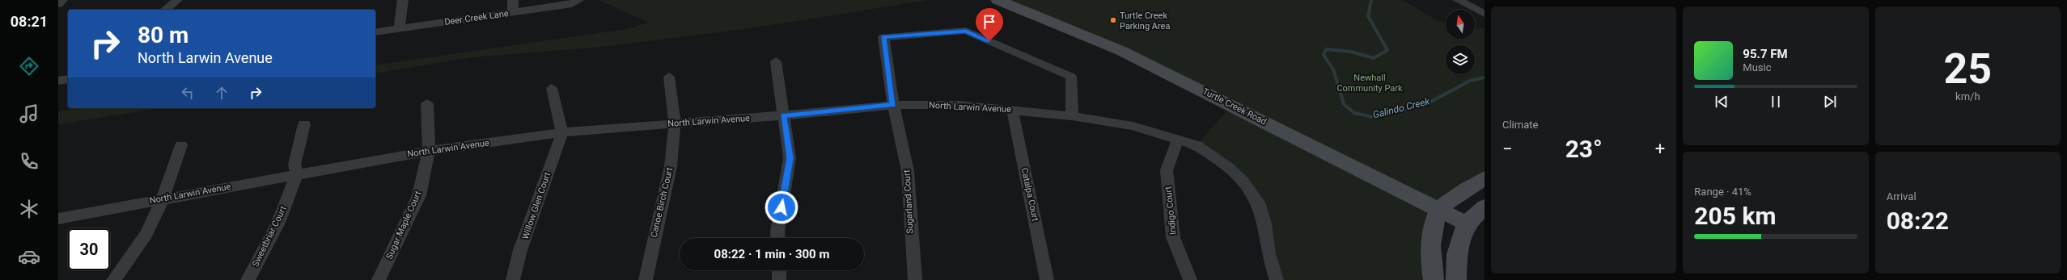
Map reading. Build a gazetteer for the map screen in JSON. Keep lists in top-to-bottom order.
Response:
{
  "streets": {
    "street": [
      "Deer Creek Lane",
      "Turtle Creek Road",
      "North Larwin Avenue",
      "Catalpa Court",
      "Sugarland Court",
      "Canoe Birch Court",
      "Willow Glen Court",
      "Indigo Court",
      "Sugar Maple Court",
      "Sweetbriar Court"
    ]
  },
  "crossings": [
    ["North Larwin Avenue", "Catalpa Court"],
    ["North Larwin Avenue", "Sugarland Court"],
    ["North Larwin Avenue", "Canoe Birch Court"],
    ["North Larwin Avenue", "Willow Glen Court"],
    ["North Larwin Avenue", "Indigo Court"],
    ["North Larwin Avenue", "Sugar Maple Court"],
    ["North Larwin Avenue", "Sweetbriar Court"]
  ],
  "water": ["Galindo Creek"],
  "parks": ["Newhall Community Park"],
  "places": ["Turtle Creek Parking Area"],
  "north": "top",
  "page": {
    "tabs": "08:21",
    "tile": [
      "Climate",
      ["25", "km/h"],
      ["Range · 41%", "205 km"],
      ["Arrival", "08:22"]
    ],
    "turn": ["80 m", "North Larwin Avenue"],
    "song": ["95.7 FM", "Music"],
    "heat": ["−", "23°", "+"],
    "limit": "30",
    "trip": "08:22 · 1 min · 300 m"
  }
}
